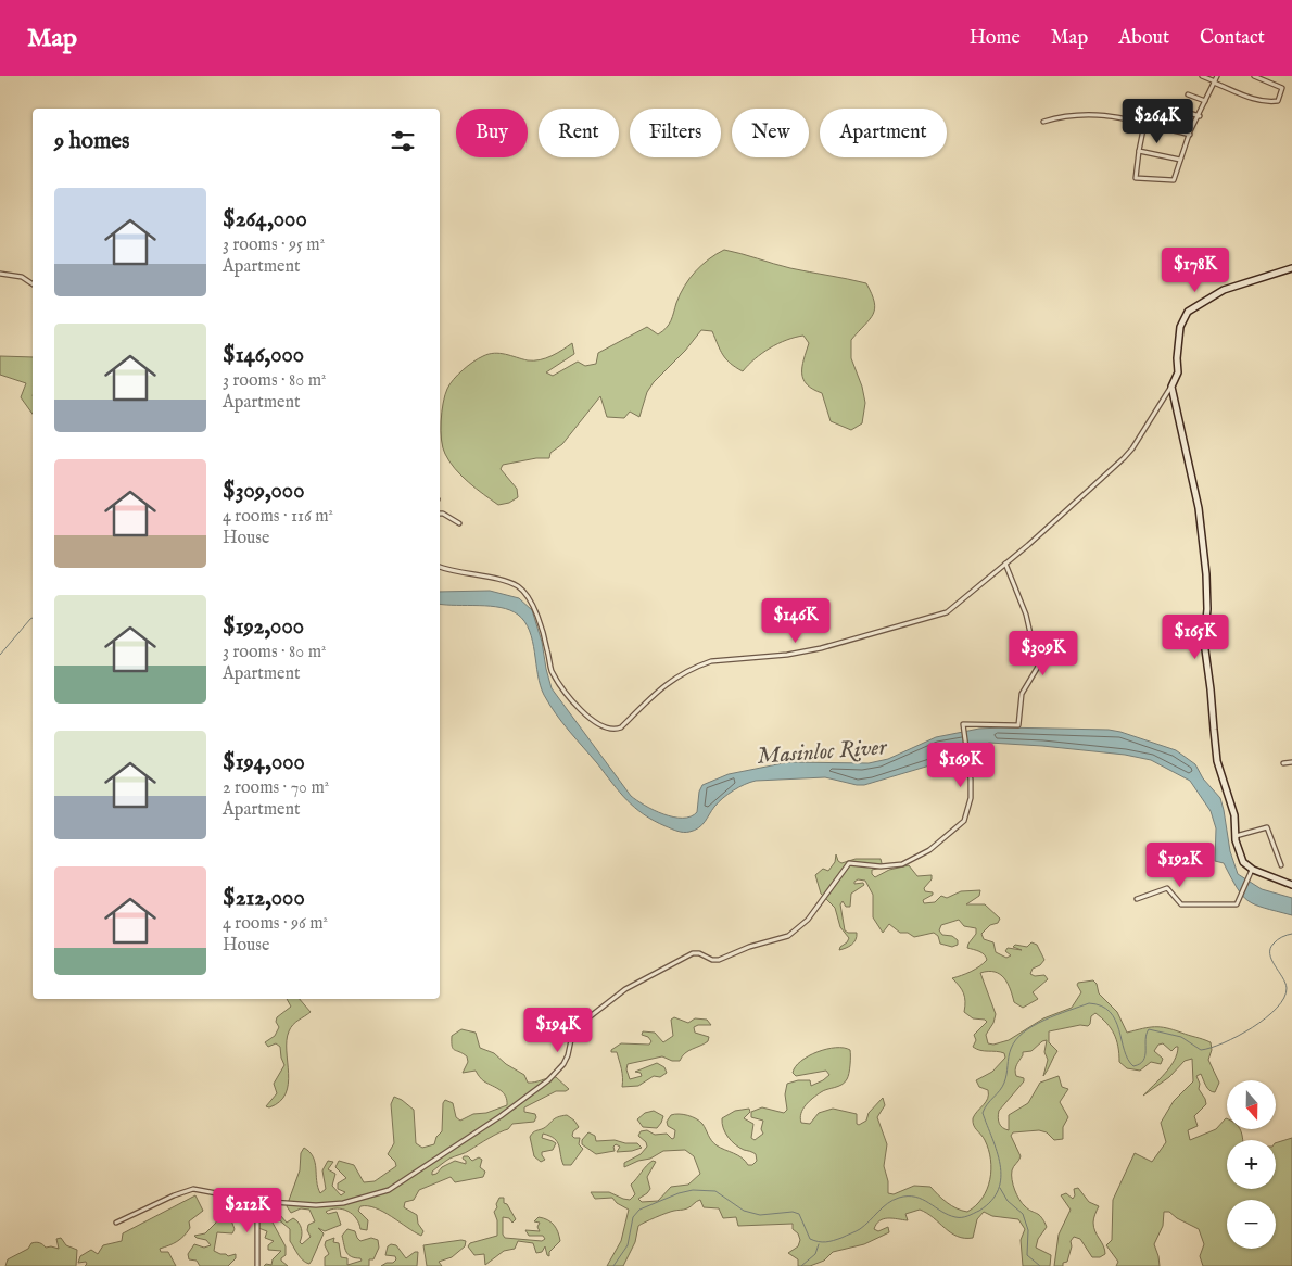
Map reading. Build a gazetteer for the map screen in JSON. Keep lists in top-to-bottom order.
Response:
{
  "water": ["Masinloc River"],
  "north": "bottom",
  "page": {
    "header": "Map",
    "nav": [
      "Home",
      "Map",
      "About",
      "Contact"
    ],
    "price": [
      "$264K",
      "$178K",
      "$146K",
      "$165K",
      "$309K",
      "$169K",
      "$192K",
      "$194K",
      "$212K"
    ],
    "chip": [
      "Buy",
      "Rent",
      "Filters",
      "New",
      "Apartment"
    ],
    "heading": "9 homes",
    "list": [
      {
        "name": "$264,000",
        "note": "3 rooms · 95 m² · Apartment"
      },
      {
        "name": "$146,000",
        "note": "3 rooms · 80 m² · Apartment"
      },
      {
        "name": "$309,000",
        "note": "4 rooms · 116 m² · House"
      },
      {
        "name": "$192,000",
        "note": "3 rooms · 80 m² · Apartment"
      },
      {
        "name": "$194,000",
        "note": "2 rooms · 70 m² · Apartment"
      },
      {
        "name": "$212,000",
        "note": "4 rooms · 96 m² · House"
      }
    ],
    "map_buttons": ["+", "−"]
  }
}
